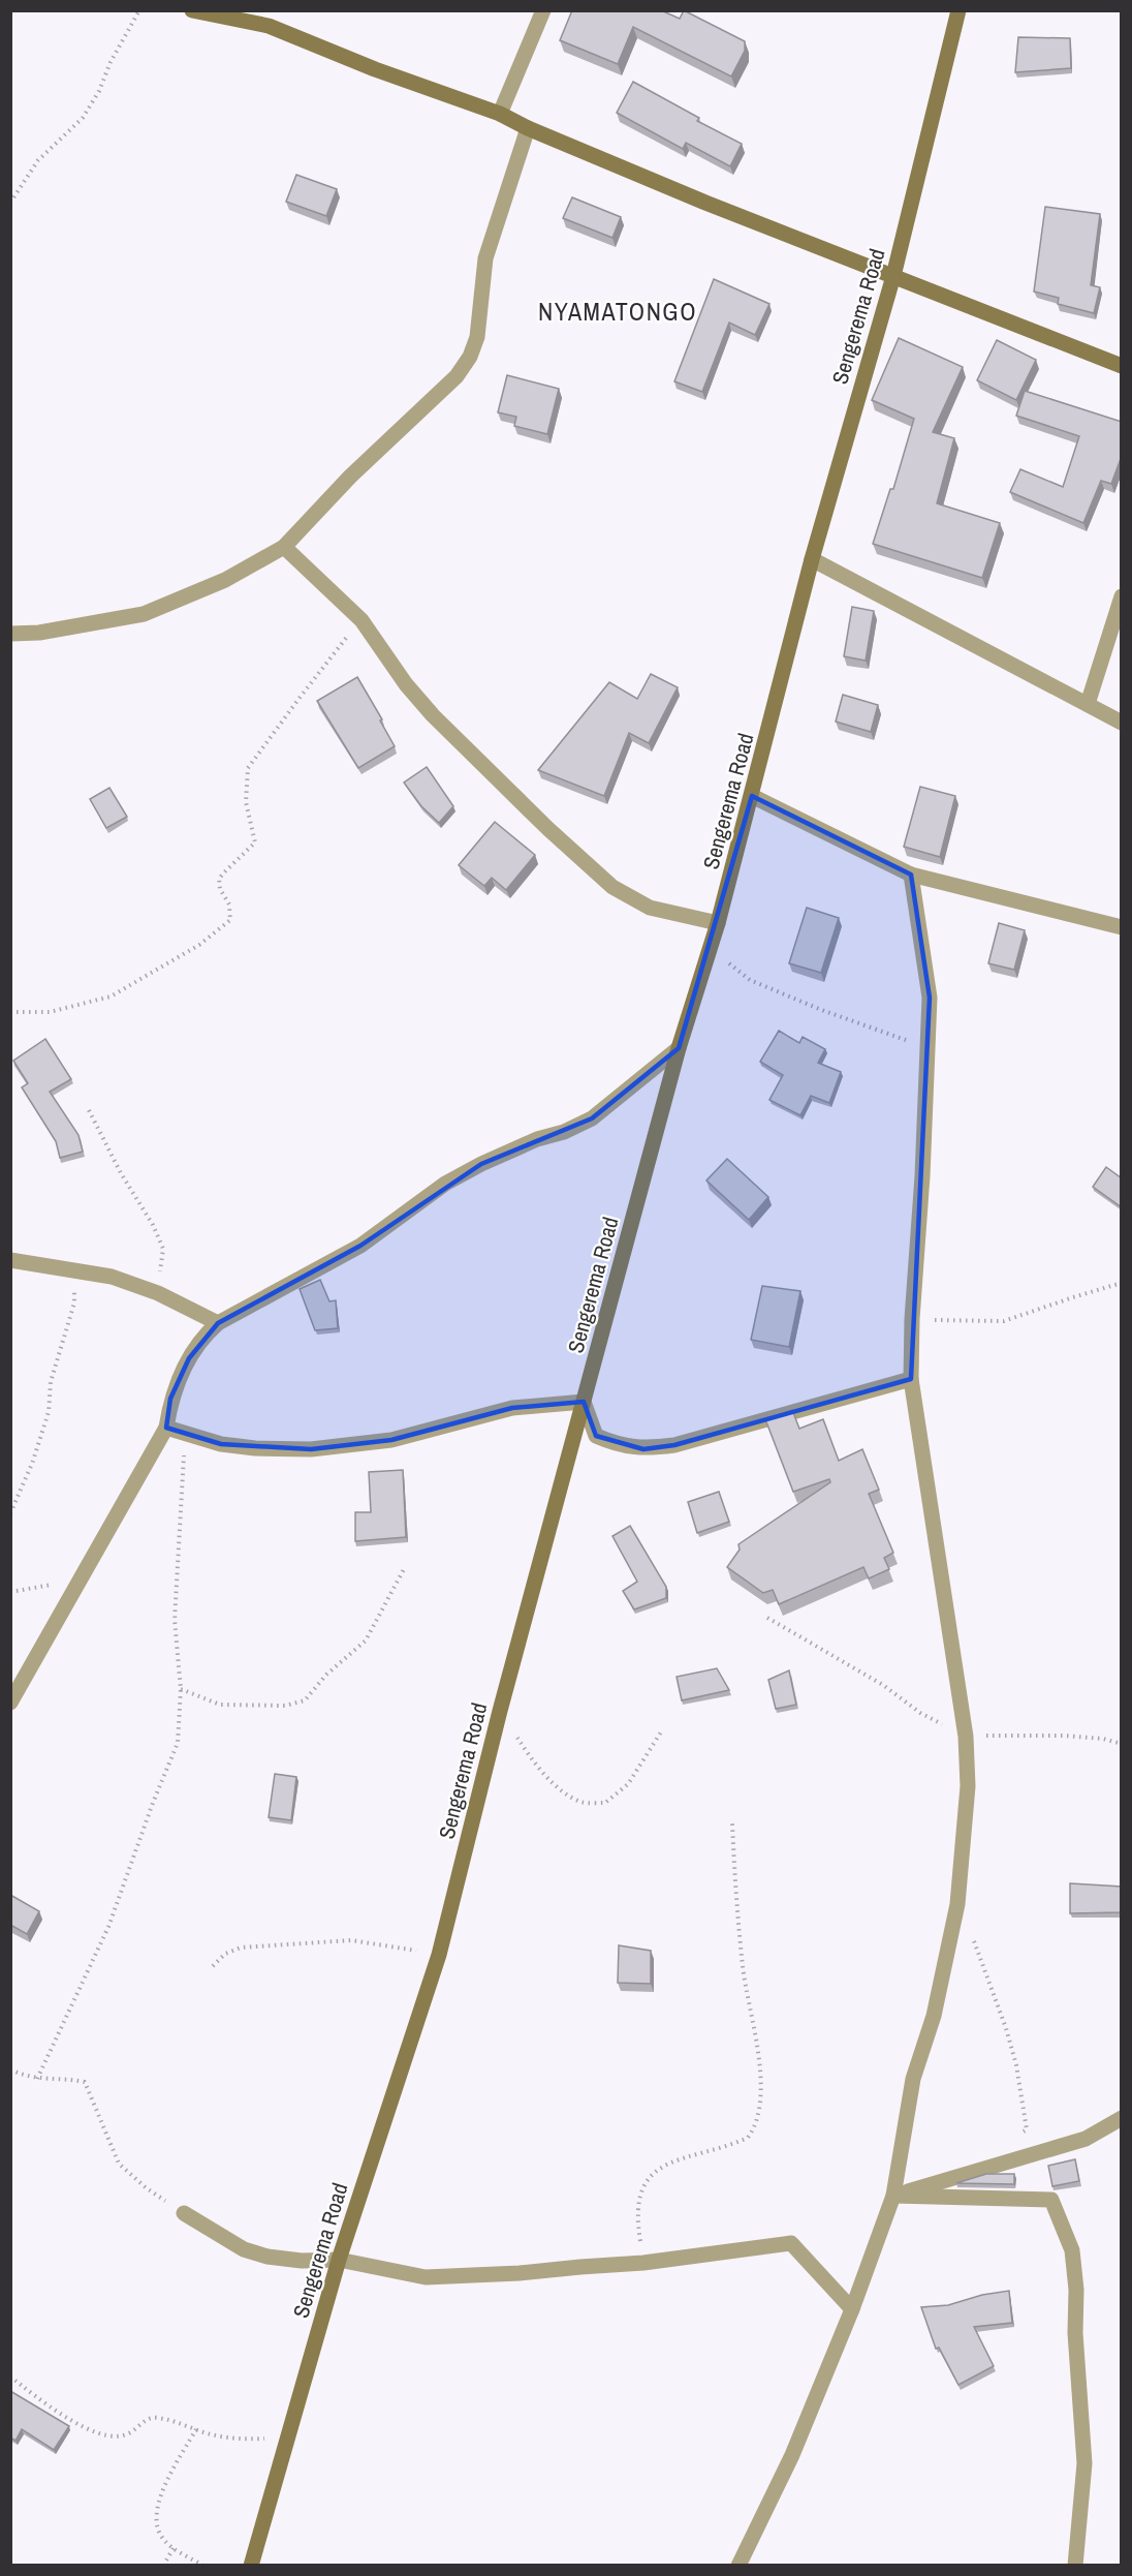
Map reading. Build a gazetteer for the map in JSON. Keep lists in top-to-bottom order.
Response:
{
  "streets": {
    "main road": ["Sengerema Road"]
  },
  "districts": ["NYAMATONGO"]
}
